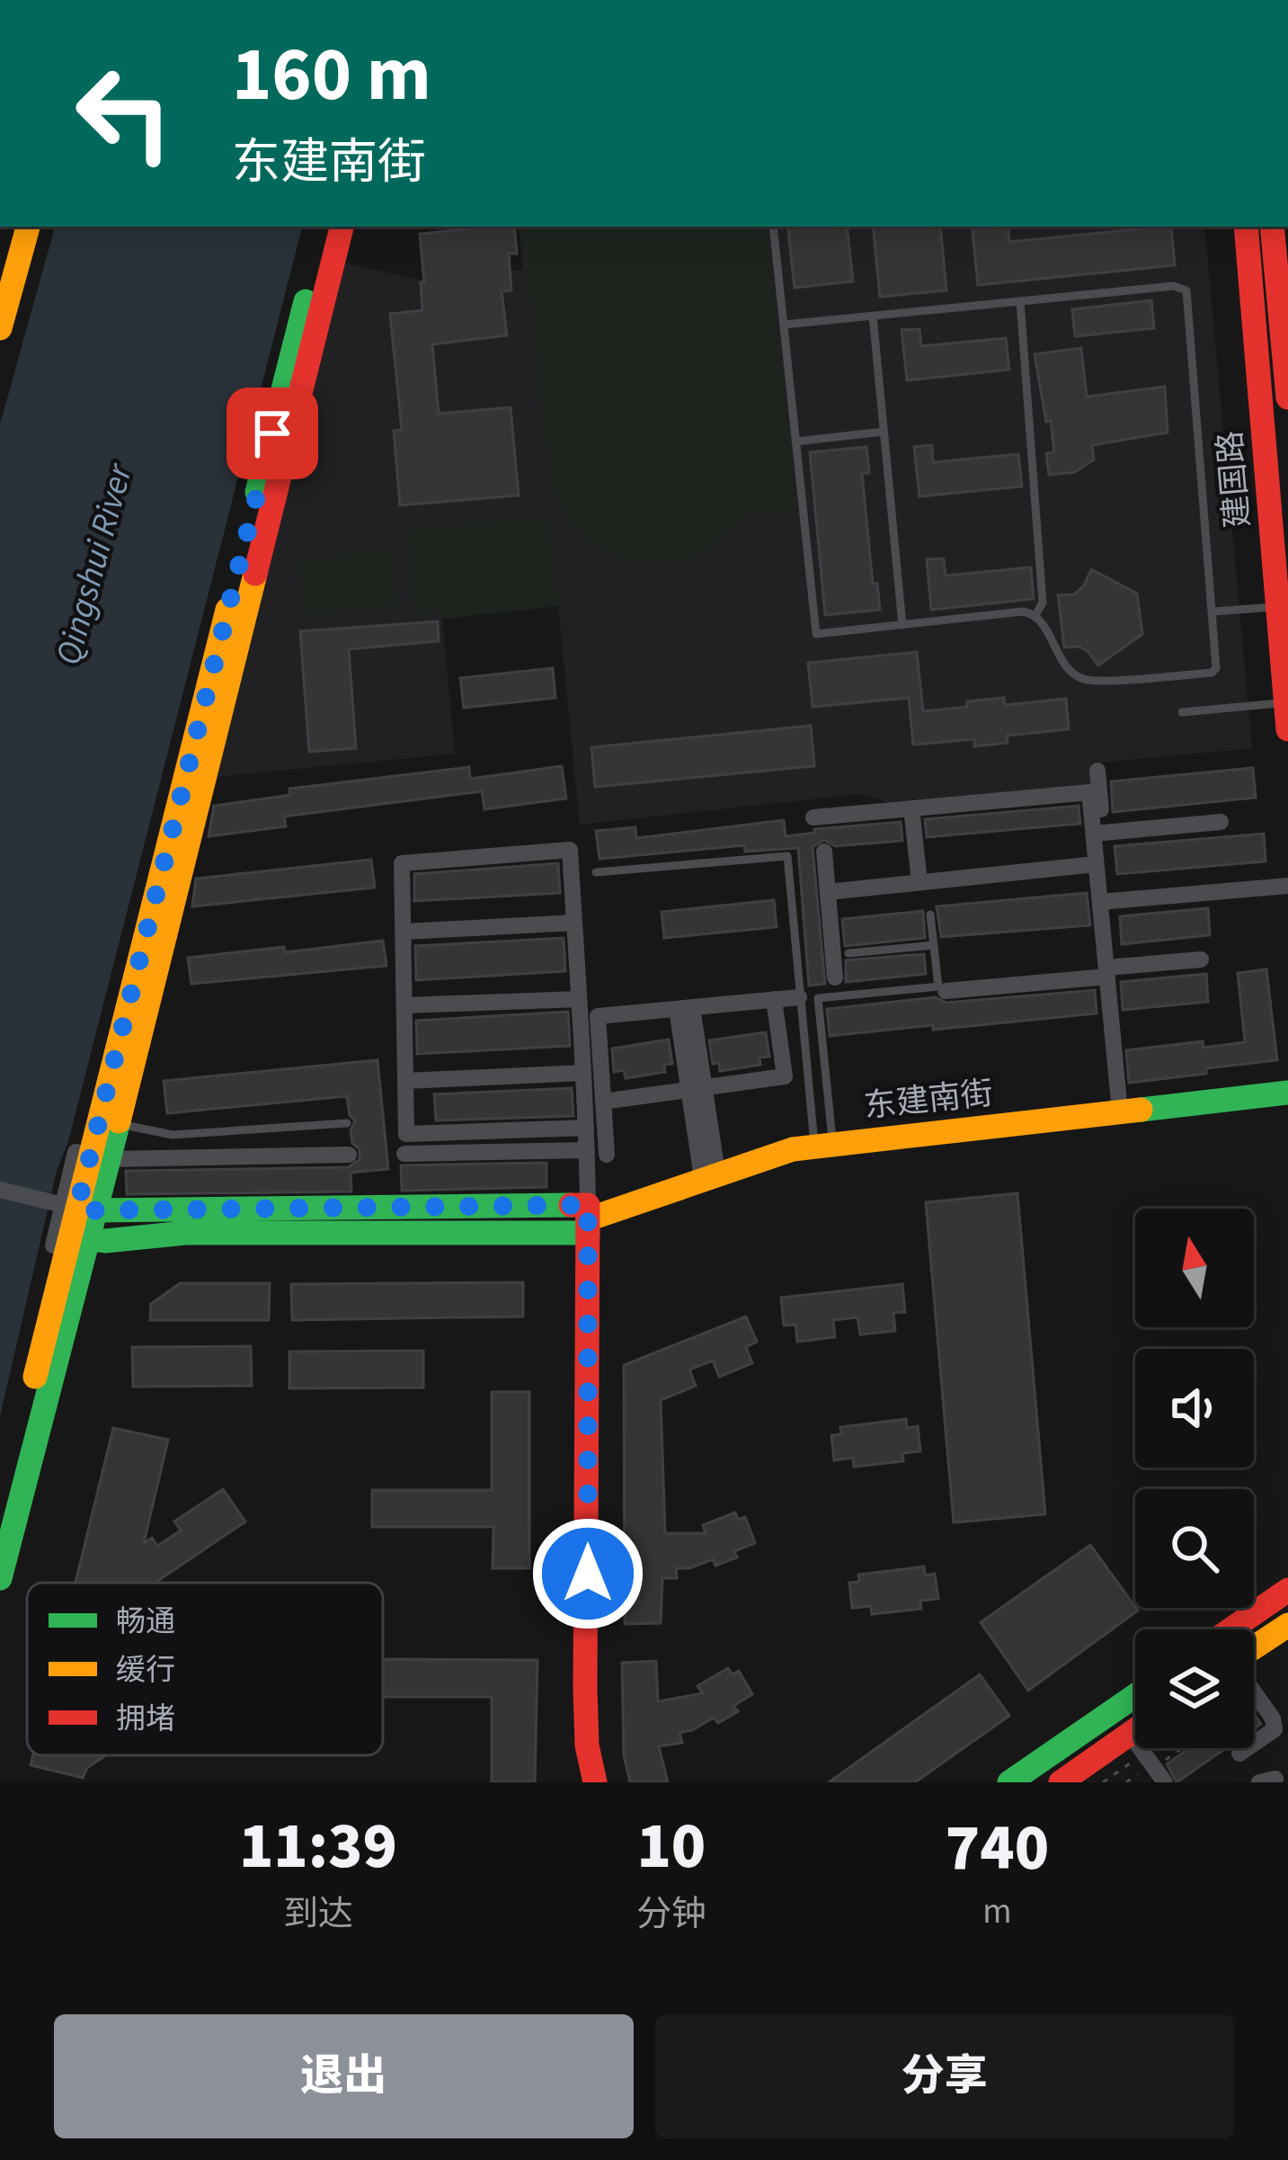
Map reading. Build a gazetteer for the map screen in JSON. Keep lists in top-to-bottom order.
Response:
{
  "streets": {
    "main road": ["建国路", "东建南街"]
  },
  "water": ["Qingshui River"],
  "legend": ["畅通", "缓行", "拥堵"],
  "north": "top",
  "page": {
    "turn": ["160 m", "东建南街"],
    "eta": [
      "11:39",
      "到达",
      "10",
      "分钟",
      "740",
      "m"
    ],
    "buttons": ["退出", "分享"]
  }
}
